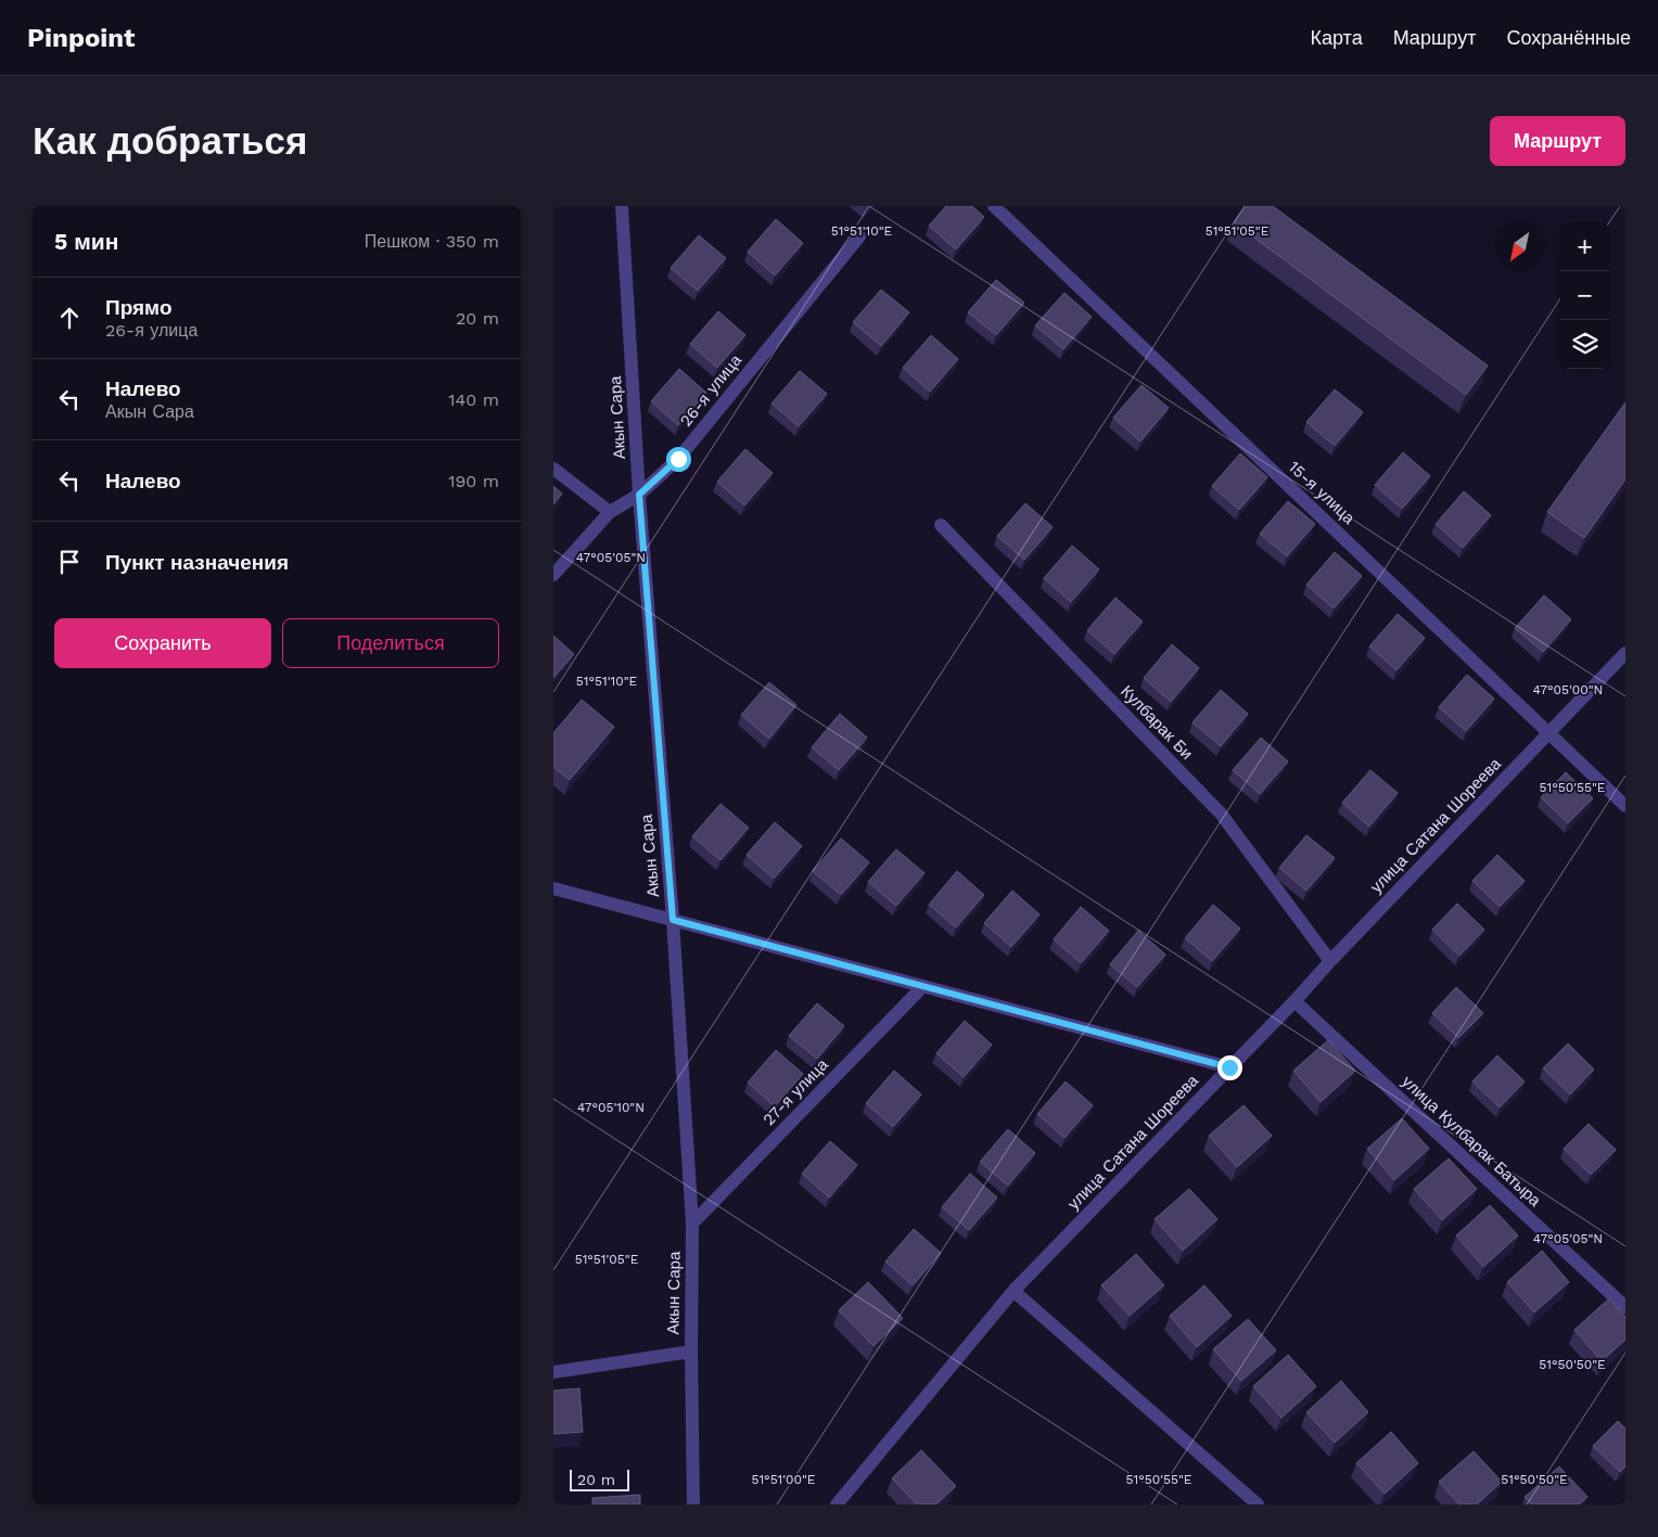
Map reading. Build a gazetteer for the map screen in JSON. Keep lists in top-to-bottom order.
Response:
{
  "streets": {
    "street": [
      "26-я улица",
      "Акын Сара",
      "15-я улица",
      "Кулбарак Би",
      "улица Сатана Шореева",
      "27-я улица",
      "улица Кулбарак Батыра"
    ]
  },
  "crossings": [
    ["26-я улица", "Акын Сара"],
    ["Акын Сара", "27-я улица"],
    ["15-я улица", "улица Сатана Шореева"],
    ["Кулбарак Би", "улица Сатана Шореева"],
    ["улица Сатана Шореева", "улица Кулбарак Батыра"]
  ],
  "scale_bar": "20 m",
  "north": "bottom left",
  "page": {
    "header": "Pinpoint",
    "nav": ["Карта", "Маршрут", "Сохранённые"],
    "buttons": [
      "Маршрут",
      ["Сохранить", "Поделиться"]
    ],
    "title": "Как добраться",
    "heading": ["5 мин", "Пешком · 350 m"],
    "map_buttons": ["+", "−"],
    "list": [
      ["Прямо", "26-я улица", "20 m"],
      ["Налево", "Акын Сара", "140 m"],
      ["Налево", "190 m"],
      "Пункт назначения"
    ],
    "scale": "20 m"
  },
  "coordinates": [
    "51°51'10\"E",
    "51°51'05\"E",
    "47°05'05\"N",
    "47°05'00\"N",
    "51°50'55\"E",
    "47°05'10\"N",
    "51°50'50\"E",
    "51°51'00\"E"
  ]
}
